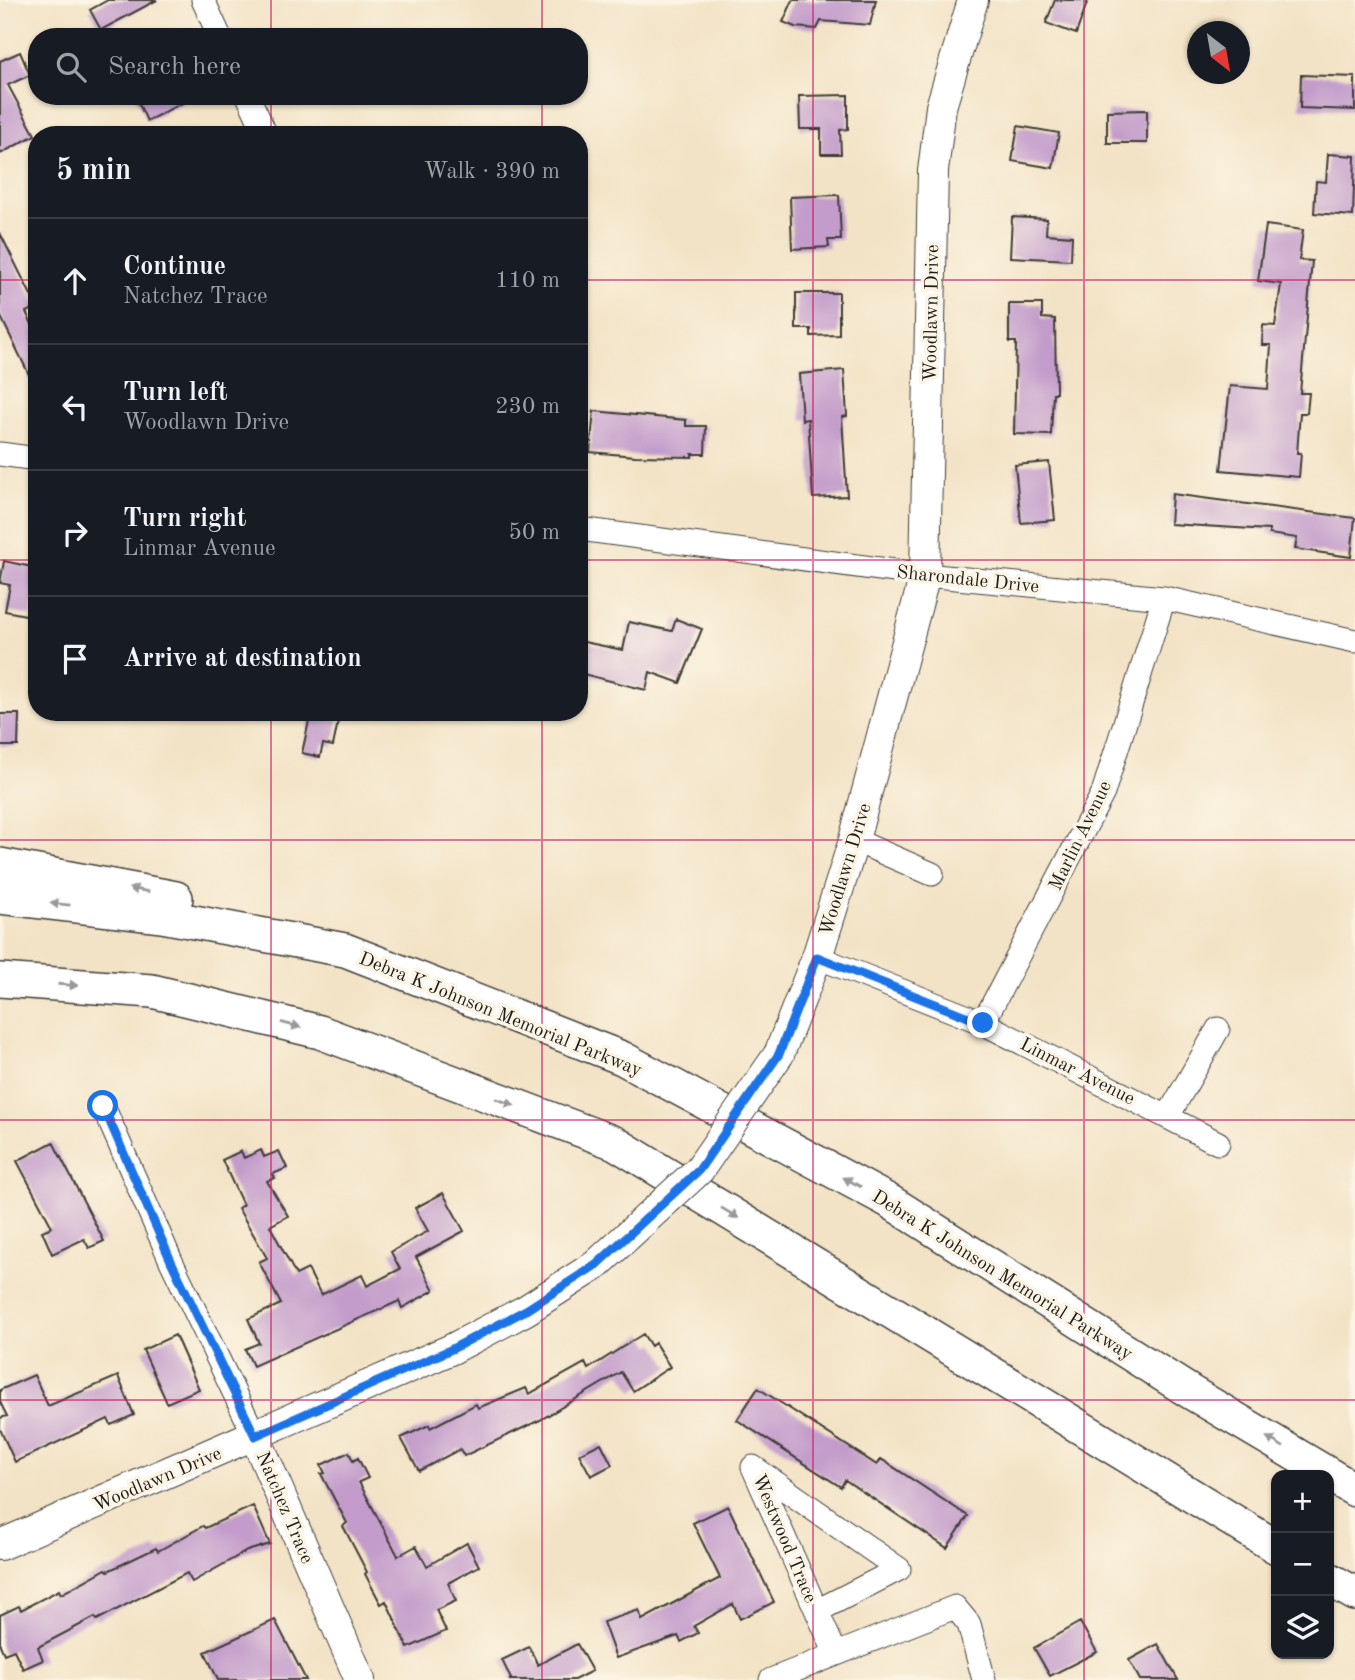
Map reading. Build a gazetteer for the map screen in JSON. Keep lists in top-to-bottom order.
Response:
{
  "streets": {
    "highway": ["Debra K Johnson Memorial Parkway"],
    "main road": ["Woodlawn Drive", "Natchez Trace"],
    "street": [
      "Sharondale Drive",
      "Marlin Avenue",
      "Linmar Avenue",
      "Westwood Trace"
    ]
  },
  "crossings": [
    ["Woodlawn Drive", "Sharondale Drive"],
    ["Woodlawn Drive", "Linmar Avenue"],
    ["Woodlawn Drive", "Natchez Trace"],
    ["Sharondale Drive", "Marlin Avenue"],
    ["Marlin Avenue", "Linmar Avenue"]
  ],
  "north": "bottom right",
  "page": {
    "search": "Search here",
    "heading": ["5 min", "Walk · 390 m"],
    "list": [
      ["Continue", "Natchez Trace", "110 m"],
      ["Turn left", "Woodlawn Drive", "230 m"],
      ["Turn right", "Linmar Avenue", "50 m"],
      "Arrive at destination"
    ],
    "map_buttons": ["+", "−"]
  }
}
